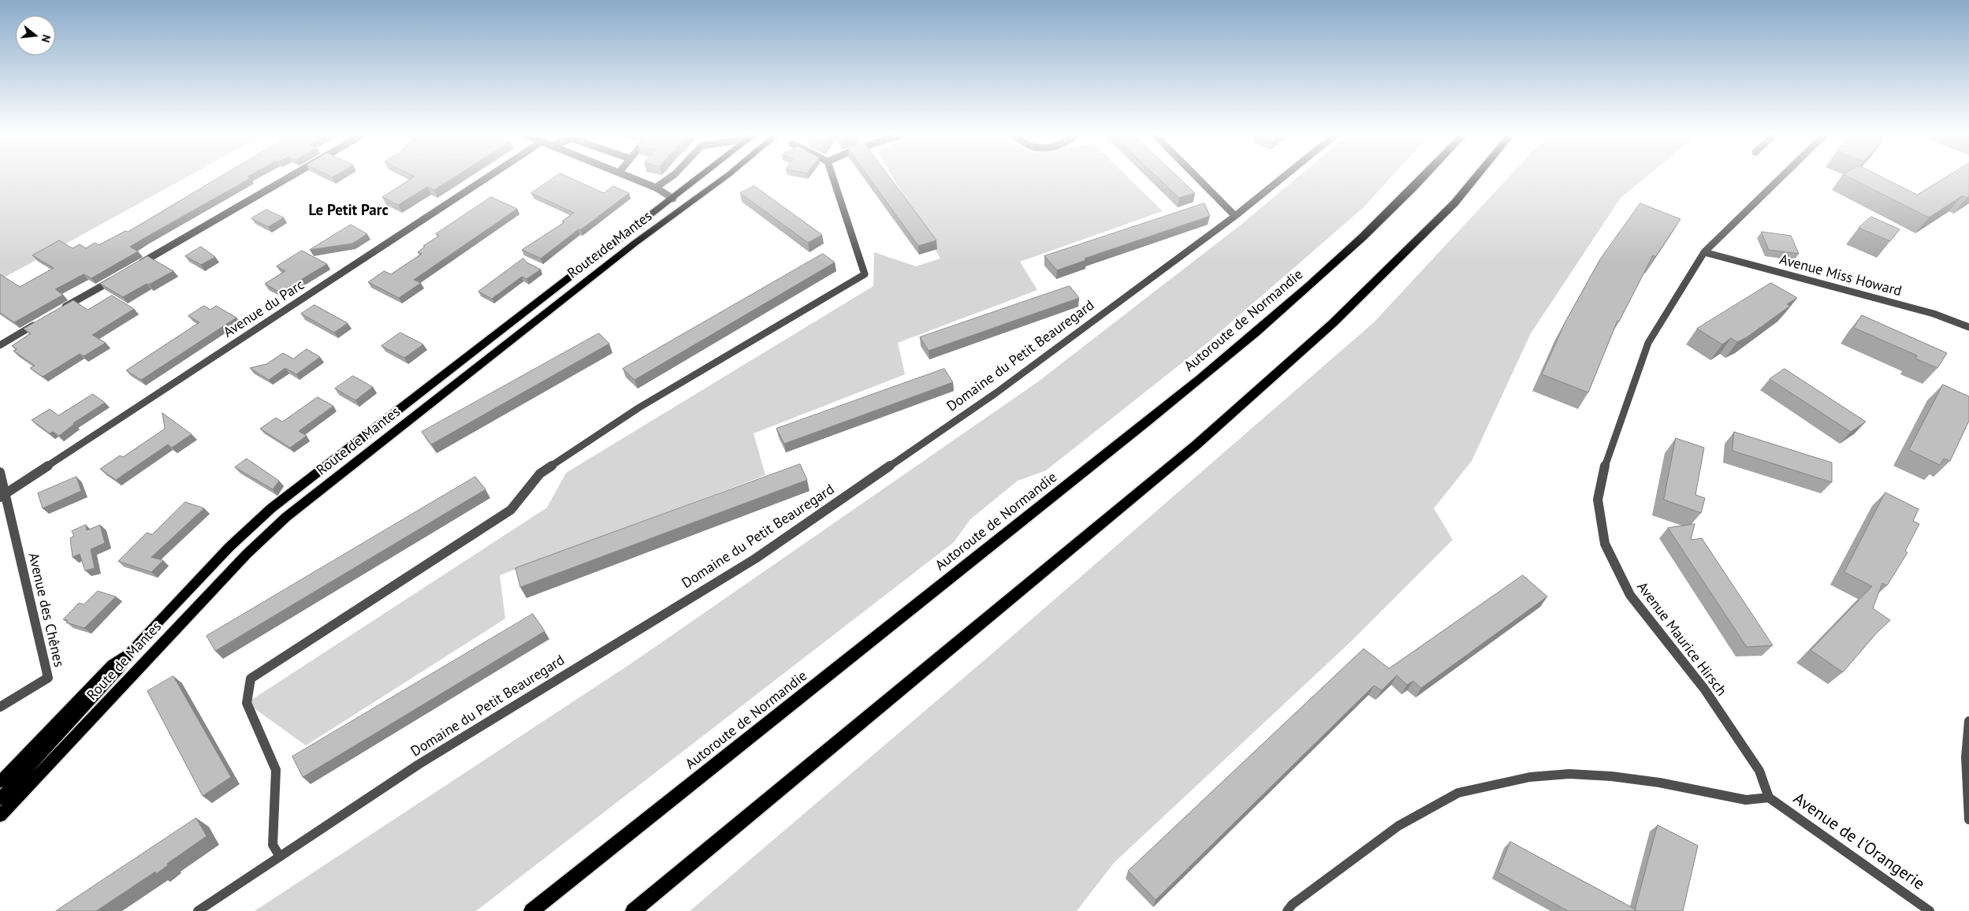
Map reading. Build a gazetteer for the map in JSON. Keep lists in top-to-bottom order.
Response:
{
  "streets": {
    "highway": ["Autoroute de Normandie"],
    "main road": ["Route de Mantes"],
    "street": [
      "Avenue Miss Howard",
      "Avenue du Parc",
      "Domaine du Petit Beauregard",
      "Avenue des Chênes",
      "Avenue Maurice Hirsch",
      "Avenue de l'Orangerie"
    ]
  },
  "crossings": [
    ["Avenue Miss Howard", "Avenue Maurice Hirsch"],
    ["Avenue du Parc", "Avenue des Chênes"],
    ["Avenue Maurice Hirsch", "Avenue de l'Orangerie"]
  ],
  "districts": ["Le Petit Parc"],
  "north": "right"
}
